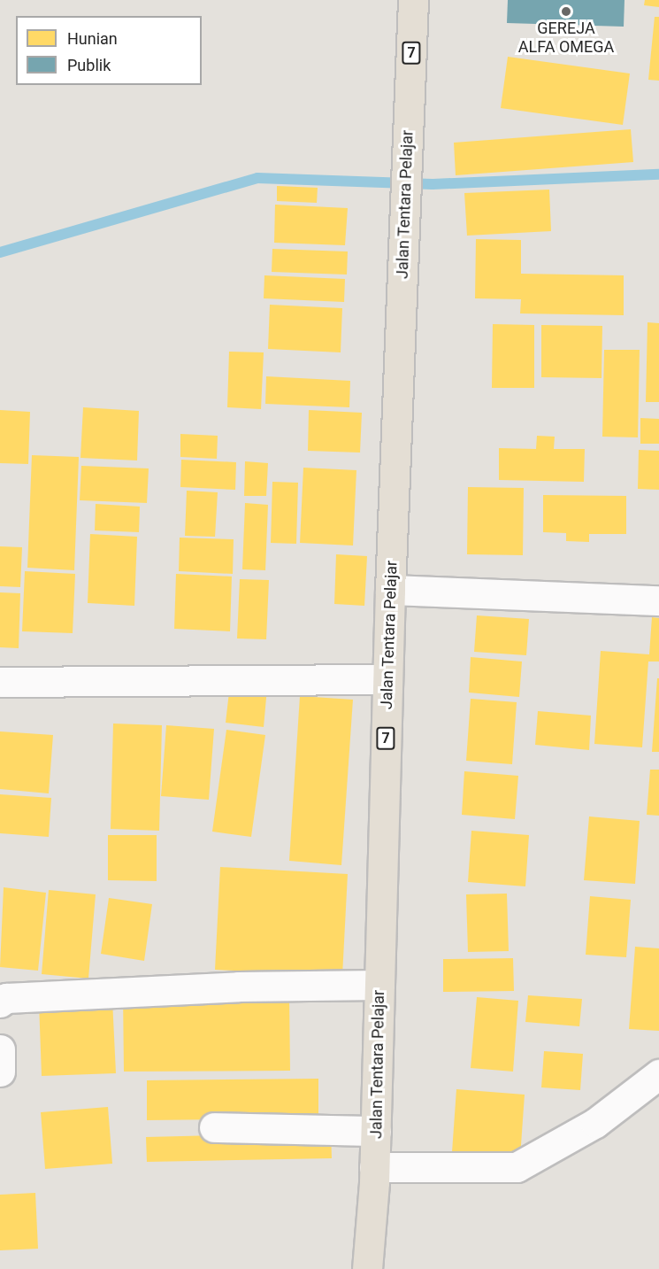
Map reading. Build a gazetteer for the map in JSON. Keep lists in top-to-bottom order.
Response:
{
  "streets": {
    "highway": ["7", "Jalan Tentara Pelajar"]
  },
  "places": ["GEREJA ALFA OMEGA"],
  "legend": ["Hunian", "Publik"]
}
